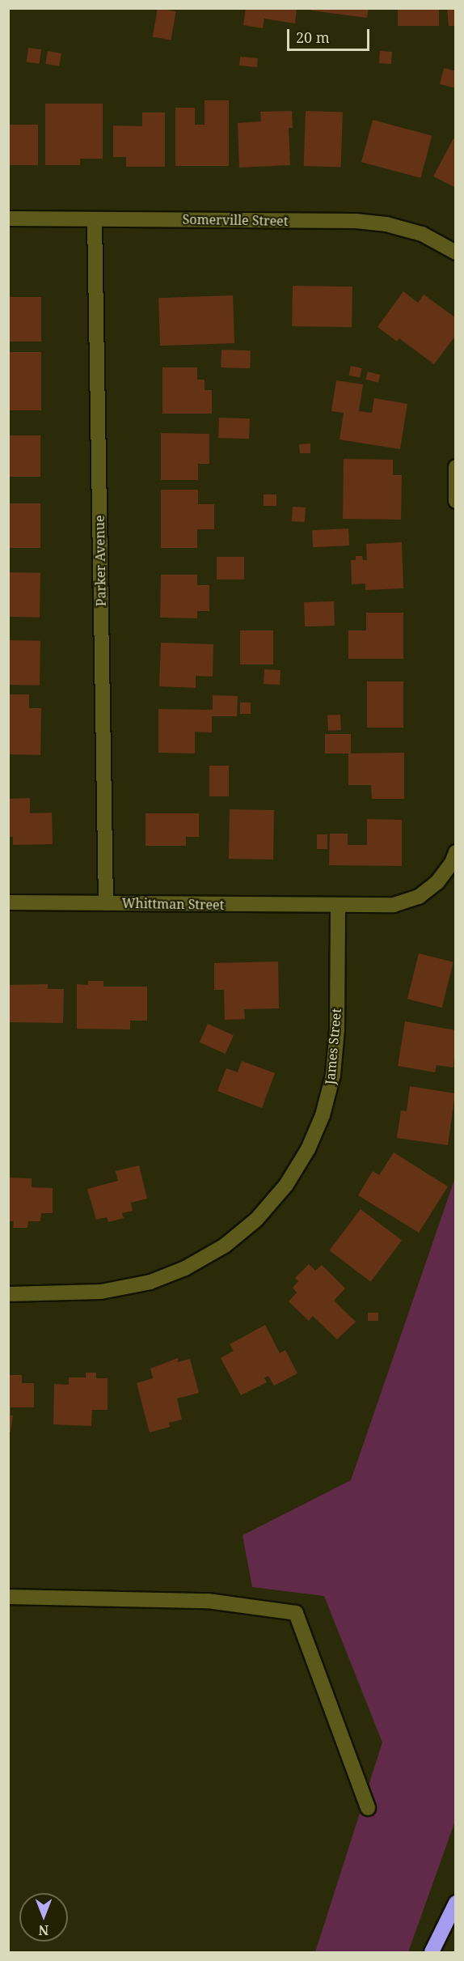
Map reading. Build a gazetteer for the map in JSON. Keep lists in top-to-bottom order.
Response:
{
  "streets": {
    "street": [
      "Somerville Street",
      "Parker Avenue",
      "Whittman Street",
      "James Street"
    ]
  },
  "crossings": [
    ["Somerville Street", "Parker Avenue"],
    ["Parker Avenue", "Whittman Street"],
    ["Whittman Street", "James Street"]
  ],
  "scale_bar": "20 m",
  "north": "bottom"
}
